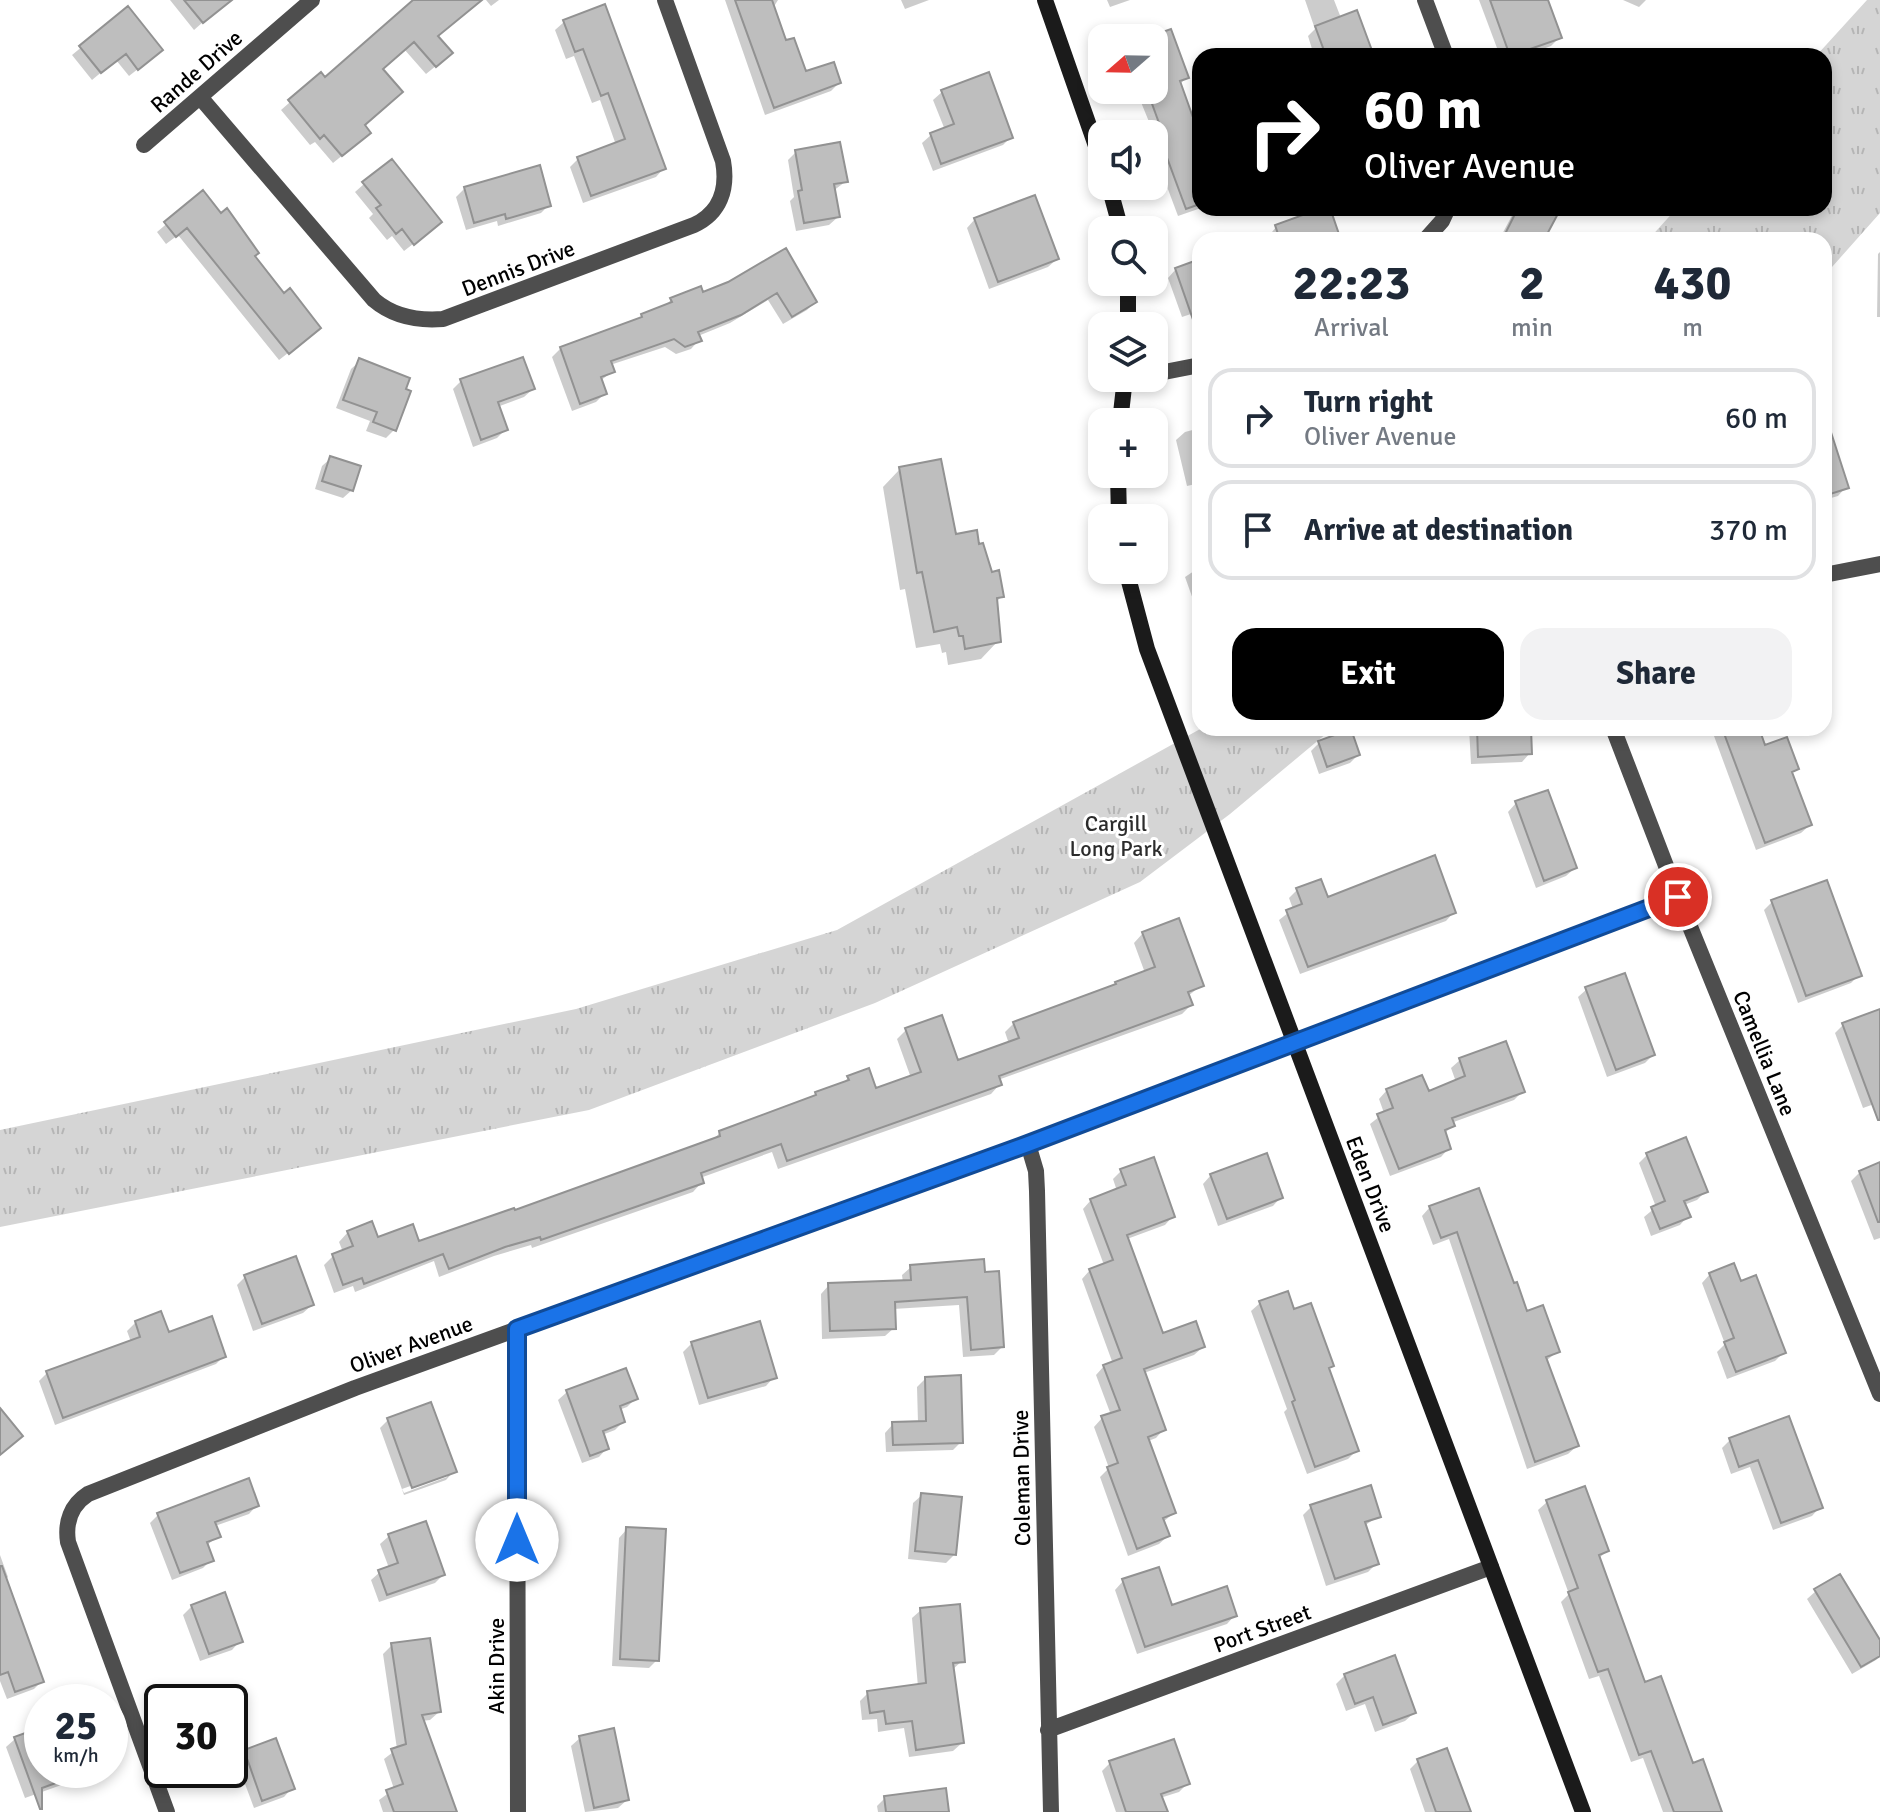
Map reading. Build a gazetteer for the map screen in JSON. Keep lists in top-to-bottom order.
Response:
{
  "streets": {
    "street": [
      "Rande Drive",
      "Dennis Drive",
      "Camellia Lane",
      "Eden Drive",
      "Oliver Avenue",
      "Coleman Drive",
      "Port Street",
      "Akin Drive"
    ]
  },
  "crossings": [
    ["Rande Drive", "Dennis Drive"],
    ["Camellia Lane", "Oliver Avenue"],
    ["Eden Drive", "Oliver Avenue"],
    ["Eden Drive", "Port Street"],
    ["Oliver Avenue", "Coleman Drive"],
    ["Oliver Avenue", "Akin Drive"],
    ["Coleman Drive", "Port Street"]
  ],
  "parks": ["Cargill Long Park"],
  "north": "left",
  "page": {
    "map_buttons": ["+", "−"],
    "turn": ["60 m", "Oliver Avenue"],
    "eta": [
      "22:23",
      "Arrival",
      "2",
      "min",
      "430",
      "m"
    ],
    "list": [
      {
        "name": "Turn right",
        "note": "Oliver Avenue",
        "value": "60 m"
      },
      {
        "name": "Arrive at destination",
        "value": "370 m"
      }
    ],
    "buttons": ["Exit", "Share"],
    "speed": "25 km/h",
    "limit": "30"
  }
}
